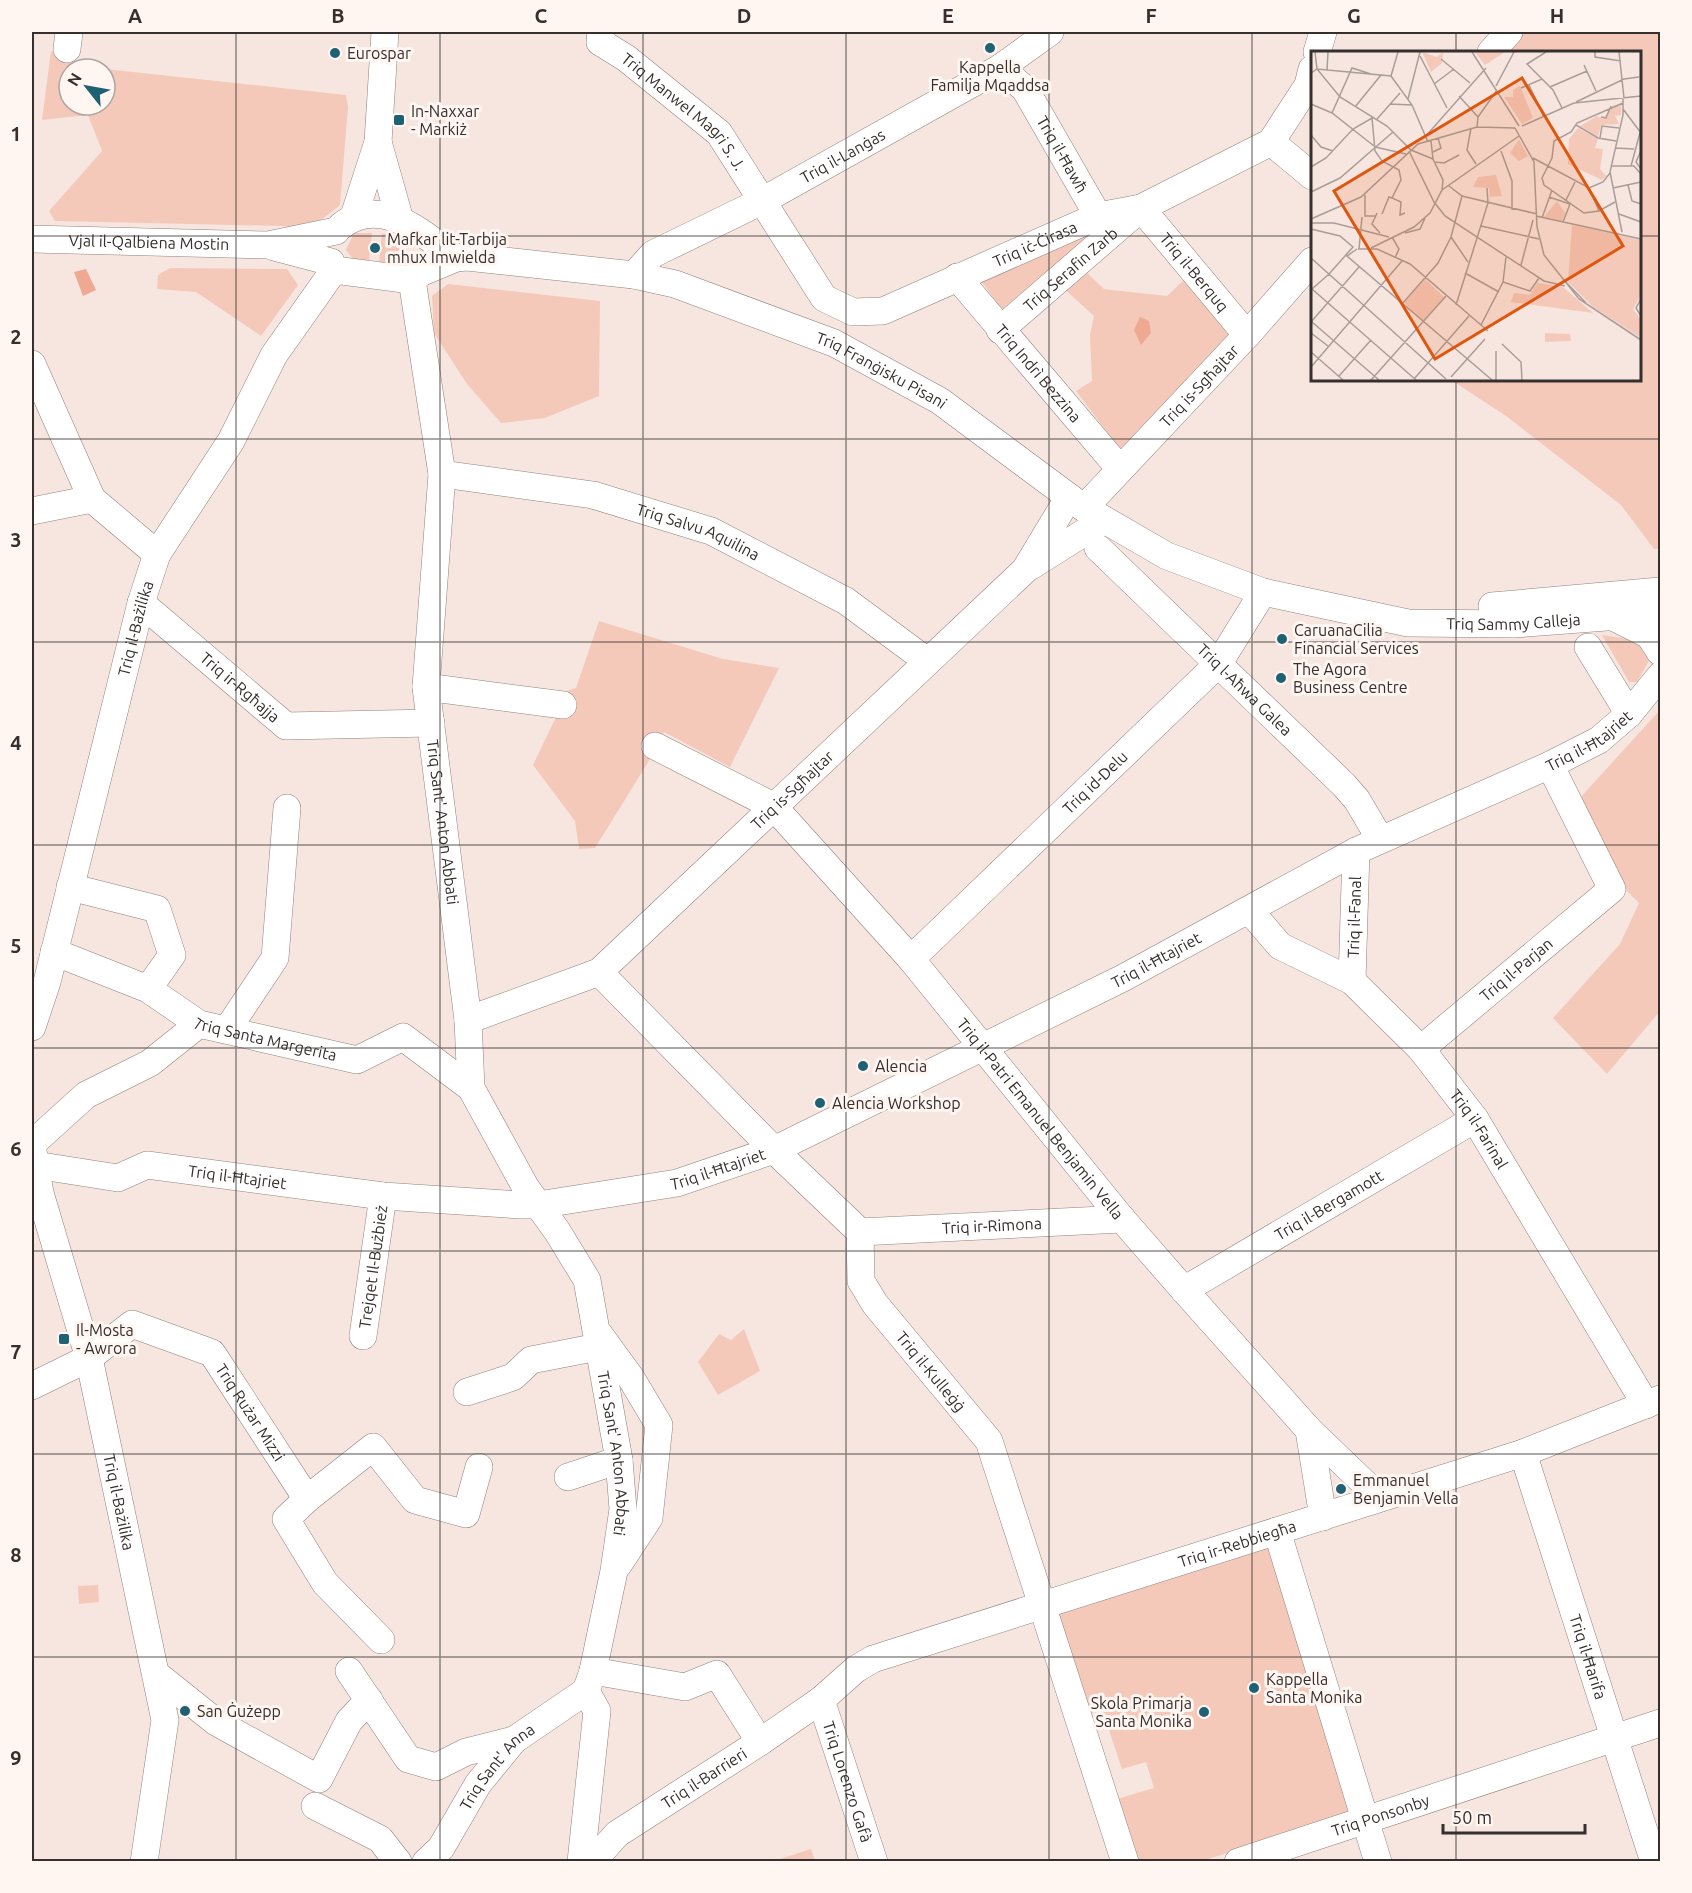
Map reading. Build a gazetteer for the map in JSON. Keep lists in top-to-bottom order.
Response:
{
  "streets": {
    "street": [
      "Triq Manwel Magri S. J.",
      "Triq il-Ħawħ",
      "Triq il-Lanġas",
      "Vjal il-Qalbiena Mostin",
      "Triq iċ-Ċirasa",
      "Triq Serafin Zarb",
      "Triq il-Berquq",
      "Triq Franġisku Pisani",
      "Triq Indrì Bezzina",
      "Triq is-Sgħajtar",
      "Triq Salvu Aquilina",
      "Triq Sammy Calleja",
      "Triq il-Bażilika",
      "Triq ir-Rgħajja",
      "Triq l-Aħwa Galea",
      "Triq il-Ħtajriet",
      "Triq id-Delu",
      "Triq Sant' Anton Abbati",
      "Triq il-Fanal",
      "Triq il-Parjan",
      "Triq Santa Margerita",
      "Triq il-Patri Emanuel Benjamin Vella",
      "Triq il-Farinal",
      "Triq il-Bergamott",
      "Triq ir-Rimona",
      "Trejqet Il-Bużbież",
      "Triq il-Kulleġġ",
      "Triq Rużar Mizzi",
      "Triq ir-Rebbiegħa",
      "Triq il-Ħarifa",
      "Triq Sant' Anna",
      "Triq il-Barrieri",
      "Triq Lorenzo Gafà",
      "Triq Ponsonby"
    ]
  },
  "crossings": [
    ["Triq Manwel Magri S. J.", "Triq il-Lanġas"],
    ["Triq Manwel Magri S. J.", "Triq iċ-Ċirasa"],
    ["Triq il-Ħawħ", "Triq il-Lanġas"],
    ["Triq il-Ħawħ", "Triq iċ-Ċirasa"],
    ["Triq il-Lanġas", "Triq iċ-Ċirasa"],
    ["Triq il-Lanġas", "Triq Franġisku Pisani"],
    ["Vjal il-Qalbiena Mostin", "Triq Franġisku Pisani"],
    ["Vjal il-Qalbiena Mostin", "Triq il-Bażilika"],
    ["Vjal il-Qalbiena Mostin", "Triq Sant' Anton Abbati"],
    ["Triq iċ-Ċirasa", "Triq Serafin Zarb"],
    ["Triq iċ-Ċirasa", "Triq il-Berquq"],
    ["Triq iċ-Ċirasa", "Triq Indrì Bezzina"],
    ["Triq Serafin Zarb", "Triq il-Berquq"],
    ["Triq Serafin Zarb", "Triq Indrì Bezzina"],
    ["Triq il-Berquq", "Triq is-Sgħajtar"],
    ["Triq Franġisku Pisani", "Triq is-Sgħajtar"],
    ["Triq Franġisku Pisani", "Triq Sammy Calleja"],
    ["Triq Franġisku Pisani", "Triq id-Delu"],
    ["Triq Franġisku Pisani", "Triq Sant' Anton Abbati"],
    ["Triq Indrì Bezzina", "Triq is-Sgħajtar"],
    ["Triq is-Sgħajtar", "Triq Salvu Aquilina"],
    ["Triq is-Sgħajtar", "Triq Sant' Anton Abbati"],
    ["Triq is-Sgħajtar", "Triq il-Patri Emanuel Benjamin Vella"],
    ["Triq Salvu Aquilina", "Triq Sant' Anton Abbati"],
    ["Triq Sammy Calleja", "Triq id-Delu"],
    ["Triq il-Bażilika", "Triq ir-Rgħajja"],
    ["Triq il-Bażilika", "Triq il-Ħtajriet"],
    ["Triq il-Bażilika", "Triq Santa Margerita"],
    ["Triq il-Bażilika", "Triq Rużar Mizzi"],
    ["Triq ir-Rgħajja", "Triq Sant' Anton Abbati"],
    ["Triq l-Aħwa Galea", "Triq il-Ħtajriet"],
    ["Triq l-Aħwa Galea", "Triq id-Delu"],
    ["Triq il-Ħtajriet", "Triq Sant' Anton Abbati"],
    ["Triq il-Ħtajriet", "Triq il-Fanal"],
    ["Triq il-Ħtajriet", "Triq il-Parjan"],
    ["Triq il-Ħtajriet", "Triq il-Patri Emanuel Benjamin Vella"],
    ["Triq il-Ħtajriet", "Triq il-Farinal"],
    ["Triq il-Ħtajriet", "Trejqet Il-Bużbież"],
    ["Triq id-Delu", "Triq il-Patri Emanuel Benjamin Vella"],
    ["Triq Sant' Anton Abbati", "Triq Santa Margerita"],
    ["Triq Sant' Anton Abbati", "Triq Sant' Anna"],
    ["Triq il-Fanal", "Triq il-Farinal"],
    ["Triq il-Parjan", "Triq il-Farinal"],
    ["Triq il-Patri Emanuel Benjamin Vella", "Triq il-Bergamott"],
    ["Triq il-Patri Emanuel Benjamin Vella", "Triq ir-Rimona"],
    ["Triq il-Patri Emanuel Benjamin Vella", "Triq ir-Rebbiegħa"],
    ["Triq il-Farinal", "Triq il-Bergamott"],
    ["Triq il-Farinal", "Triq ir-Rebbiegħa"],
    ["Triq ir-Rimona", "Triq il-Kulleġġ"],
    ["Triq il-Kulleġġ", "Triq ir-Rebbiegħa"],
    ["Triq ir-Rebbiegħa", "Triq il-Ħarifa"],
    ["Triq ir-Rebbiegħa", "Triq il-Barrieri"],
    ["Triq ir-Rebbiegħa", "Triq Lorenzo Gafà"],
    ["Triq il-Ħarifa", "Triq Ponsonby"],
    ["Triq il-Barrieri", "Triq Lorenzo Gafà"]
  ],
  "places": {
    "other": [
      "Kappella Familja Mqaddsa",
      "Eurospar",
      "Mafkar lit-Tarbija mhux Imwielda",
      "CaruanaCilia Financial Services",
      "The Agora Business Centre",
      "Alencia",
      "Alencia Workshop",
      "Emmanuel Benjamin Vella",
      "Kappella Santa Monika",
      "San Ġużepp",
      "Skola Primarja Santa Monika"
    ],
    "transit": ["In-Naxxar - Markiż", "Il-Mosta - Awrora"]
  },
  "scale_bar": "50 m",
  "north": "top left",
  "grid": {
    "columns": [
      "A",
      "B",
      "C",
      "D",
      "E",
      "F",
      "G",
      "H"
    ],
    "rows": [
      "1",
      "2",
      "3",
      "4",
      "5",
      "6",
      "7",
      "8",
      "9"
    ]
  }
}
